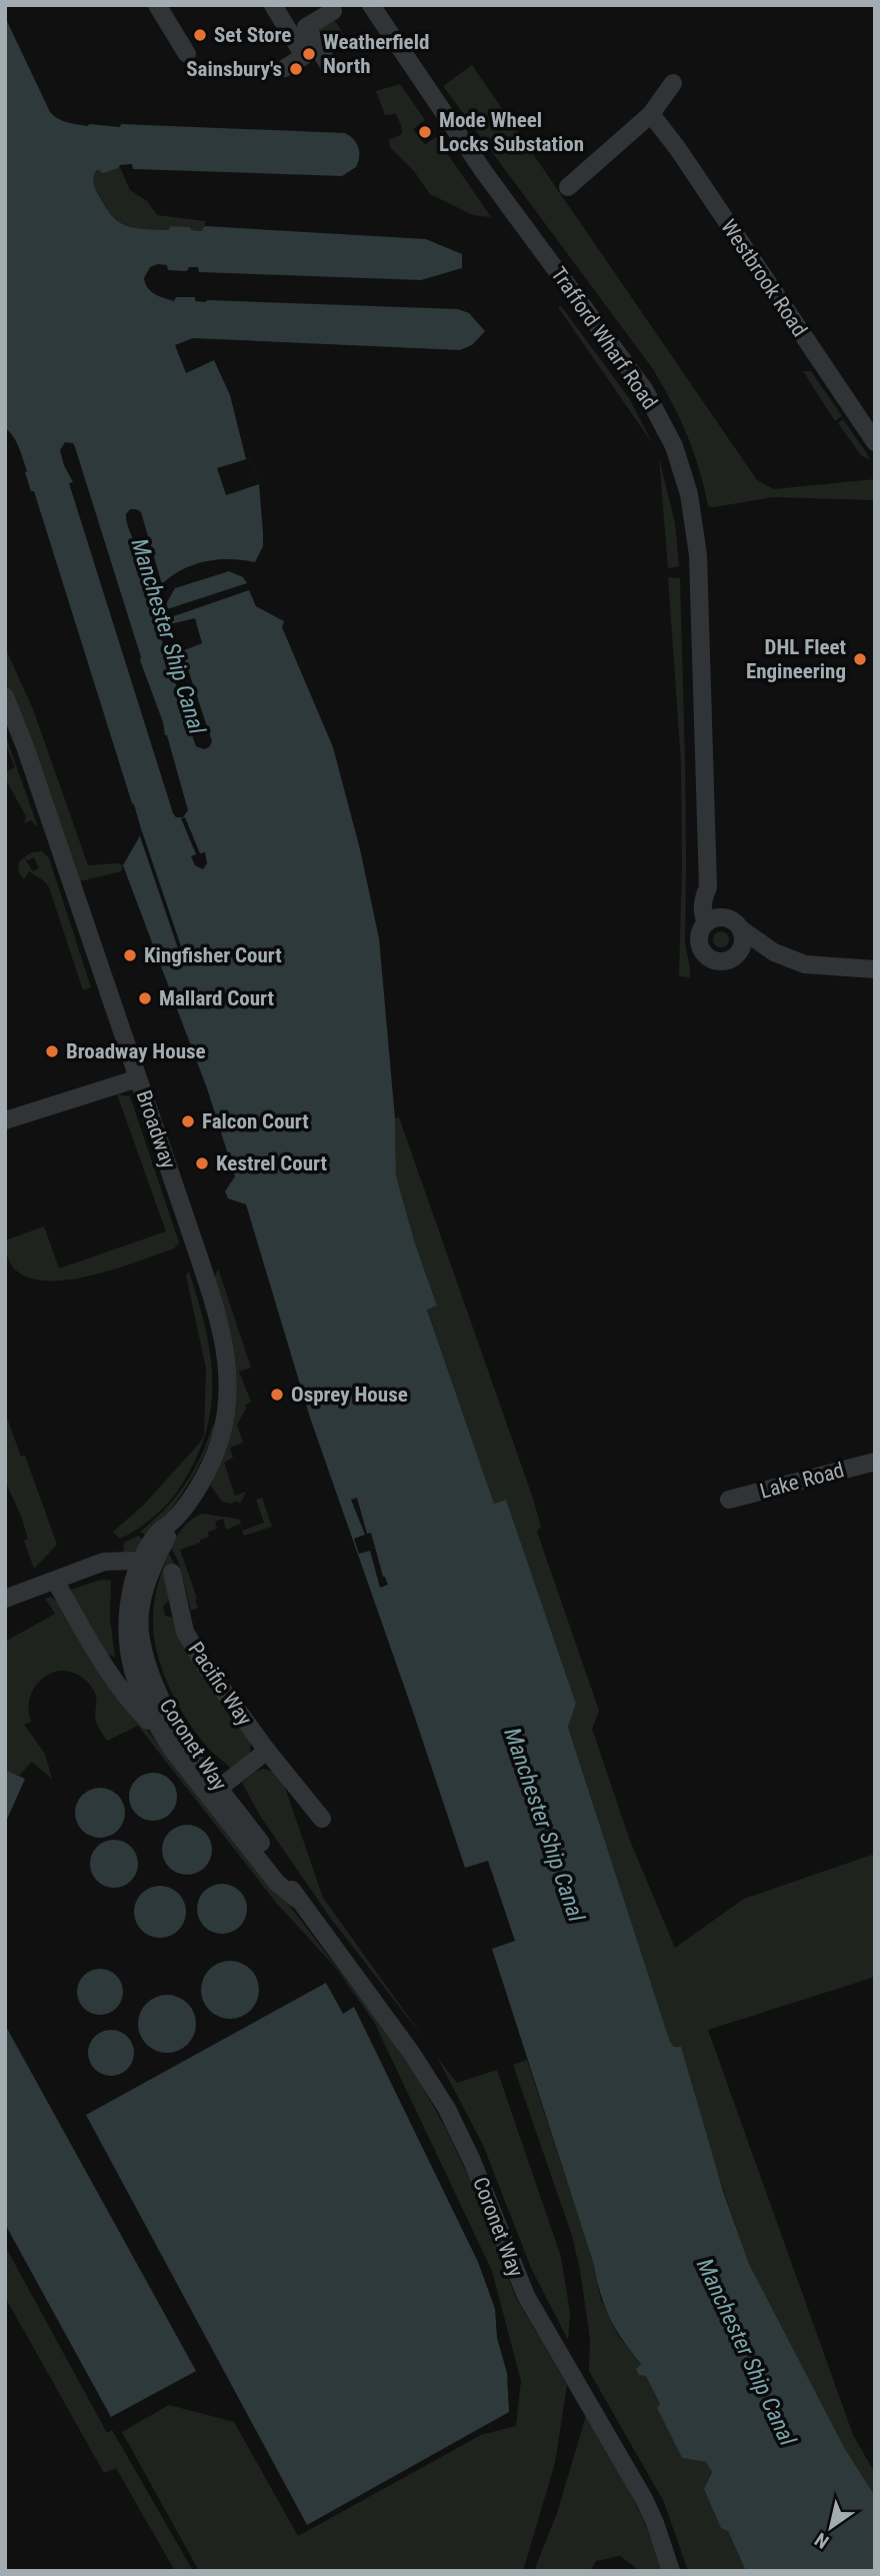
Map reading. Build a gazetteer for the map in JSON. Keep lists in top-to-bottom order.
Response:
{
  "streets": {
    "street": [
      "Westbrook Road",
      "Trafford Wharf Road",
      "Broadway",
      "Lake Road",
      "Pacific Way",
      "Coronet Way"
    ]
  },
  "crossings": [
    ["Broadway", "Coronet Way"]
  ],
  "water": ["Manchester Ship Canal"],
  "places": [
    "Set Store",
    "Weatherfield North",
    "Sainsbury's",
    "Mode Wheel Locks Substation",
    "DHL Fleet Engineering",
    "Kingfisher Court",
    "Mallard Court",
    "Broadway House",
    "Falcon Court",
    "Kestrel Court",
    "Osprey House"
  ],
  "north": "bottom left"
}
